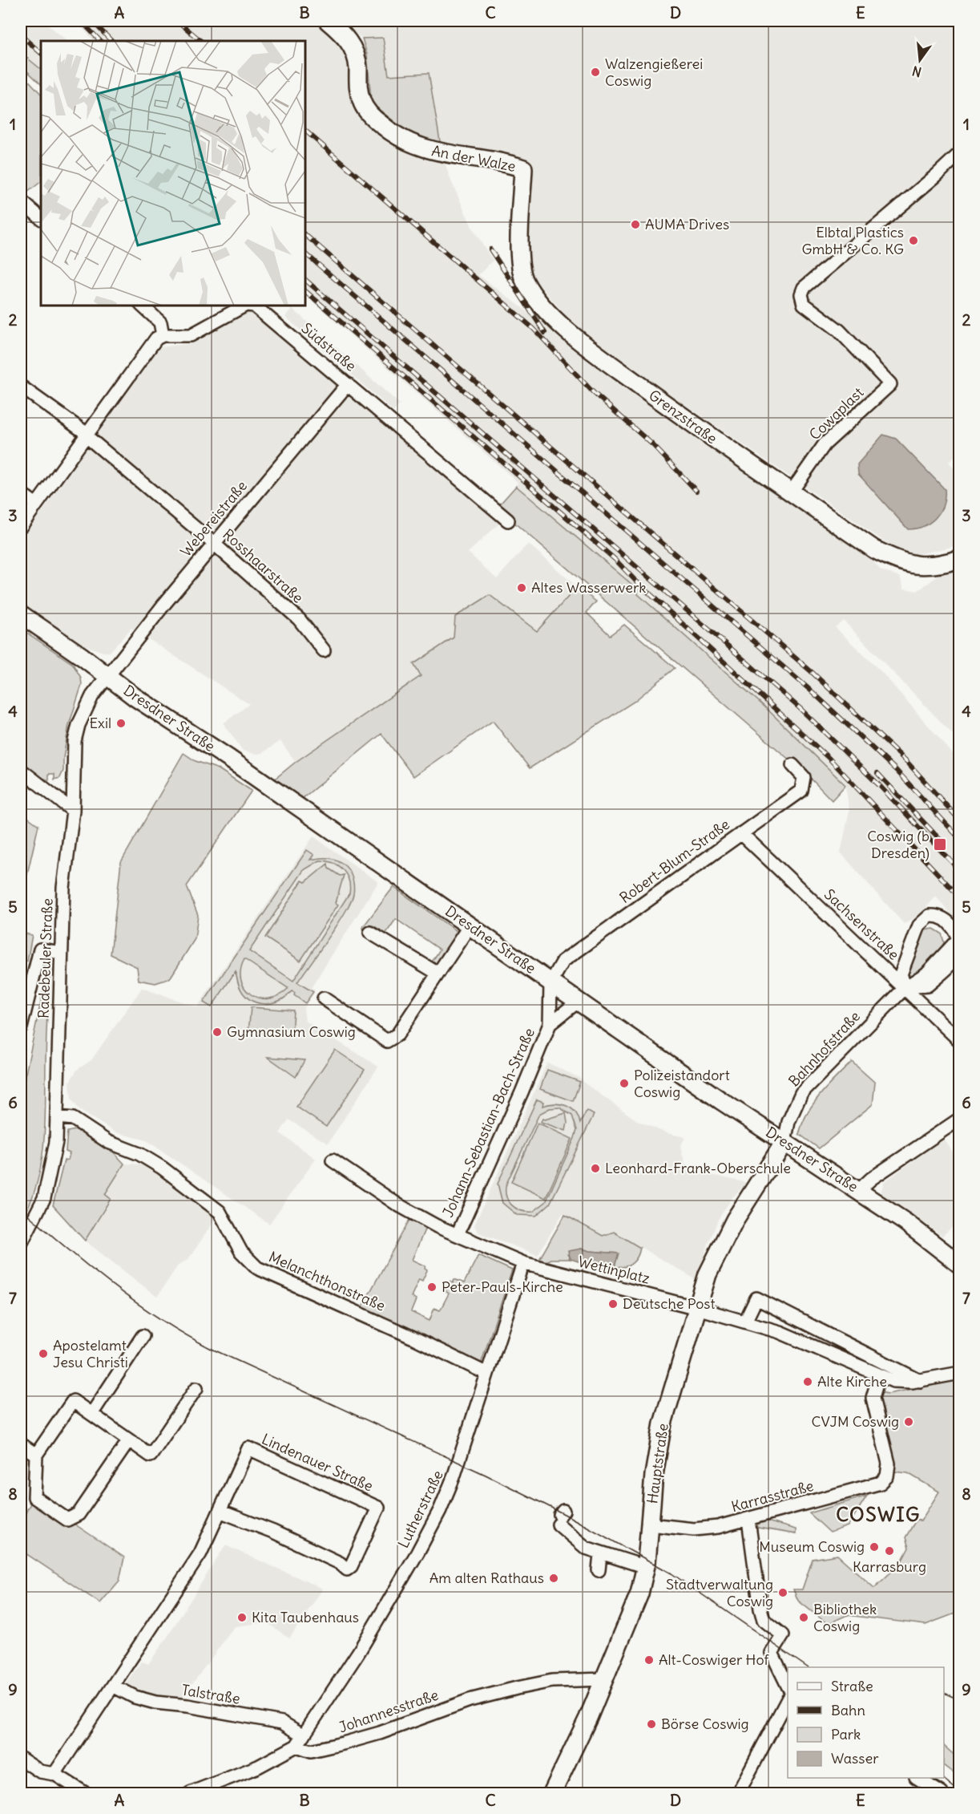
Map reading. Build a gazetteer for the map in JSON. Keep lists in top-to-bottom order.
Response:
{
  "streets": {
    "main road": [
      "An der Walze",
      "Grenzstraße",
      "Dresdner Straße",
      "Hauptstraße"
    ],
    "street": [
      "Südstraße",
      "Cowaplast",
      "Webereistraße",
      "Rosshaarstraße",
      "Robert-Blum-Straße",
      "Sachsenstraße",
      "Radebeuler Straße",
      "Bahnhofstraße",
      "Johann-Sebastian-Bach-Straße",
      "Wettinplatz",
      "Melanchthonstraße",
      "Lindenauer Straße",
      "Karrasstraße",
      "Lutherstraße",
      "Talstraße",
      "Johannesstraße"
    ]
  },
  "crossings": [
    ["An der Walze", "Grenzstraße"],
    ["Südstraße", "Webereistraße"],
    ["Cowaplast", "Grenzstraße"],
    ["Webereistraße", "Rosshaarstraße"],
    ["Webereistraße", "Dresdner Straße"],
    ["Webereistraße", "Radebeuler Straße"],
    ["Dresdner Straße", "Robert-Blum-Straße"],
    ["Dresdner Straße", "Radebeuler Straße"],
    ["Dresdner Straße", "Bahnhofstraße"],
    ["Dresdner Straße", "Johann-Sebastian-Bach-Straße"],
    ["Dresdner Straße", "Hauptstraße"],
    ["Robert-Blum-Straße", "Sachsenstraße"],
    ["Robert-Blum-Straße", "Johann-Sebastian-Bach-Straße"],
    ["Sachsenstraße", "Bahnhofstraße"],
    ["Radebeuler Straße", "Melanchthonstraße"],
    ["Bahnhofstraße", "Hauptstraße"],
    ["Johann-Sebastian-Bach-Straße", "Wettinplatz"],
    ["Wettinplatz", "Hauptstraße"],
    ["Wettinplatz", "Karrasstraße"],
    ["Wettinplatz", "Lutherstraße"],
    ["Melanchthonstraße", "Lutherstraße"],
    ["Lindenauer Straße", "Talstraße"],
    ["Hauptstraße", "Karrasstraße"],
    ["Hauptstraße", "Johannesstraße"],
    ["Lutherstraße", "Talstraße"],
    ["Lutherstraße", "Johannesstraße"]
  ],
  "districts": ["COSWIG"],
  "places": {
    "other": [
      "Walzengießerei Coswig",
      "AUMA Drives",
      "Elbtal Plastics GmbH & Co. KG",
      "Altes Wasserwerk",
      "Exil",
      "Gymnasium Coswig",
      "Polizeistandort Coswig",
      "Leonhard-Frank-Oberschule",
      "Peter-Pauls-Kirche",
      "Deutsche Post",
      "Apostelamt Jesu Christi",
      "Alte Kirche",
      "CVJM Coswig",
      "Museum Coswig",
      "Karrasburg",
      "Am alten Rathaus",
      "Stadtverwaltung Coswig",
      "Kita Taubenhaus",
      "Bibliothek Coswig",
      "Alt-Coswiger Hof",
      "Börse Coswig"
    ],
    "transit": ["Coswig (b Dresden)"]
  },
  "legend": [
    "Straße",
    "Bahn",
    "Park",
    "Wasser"
  ],
  "north": "bottom",
  "grid": {
    "columns": [
      "A",
      "B",
      "C",
      "D",
      "E"
    ],
    "rows": [
      "1",
      "2",
      "3",
      "4",
      "5",
      "6",
      "7",
      "8",
      "9"
    ]
  }
}
